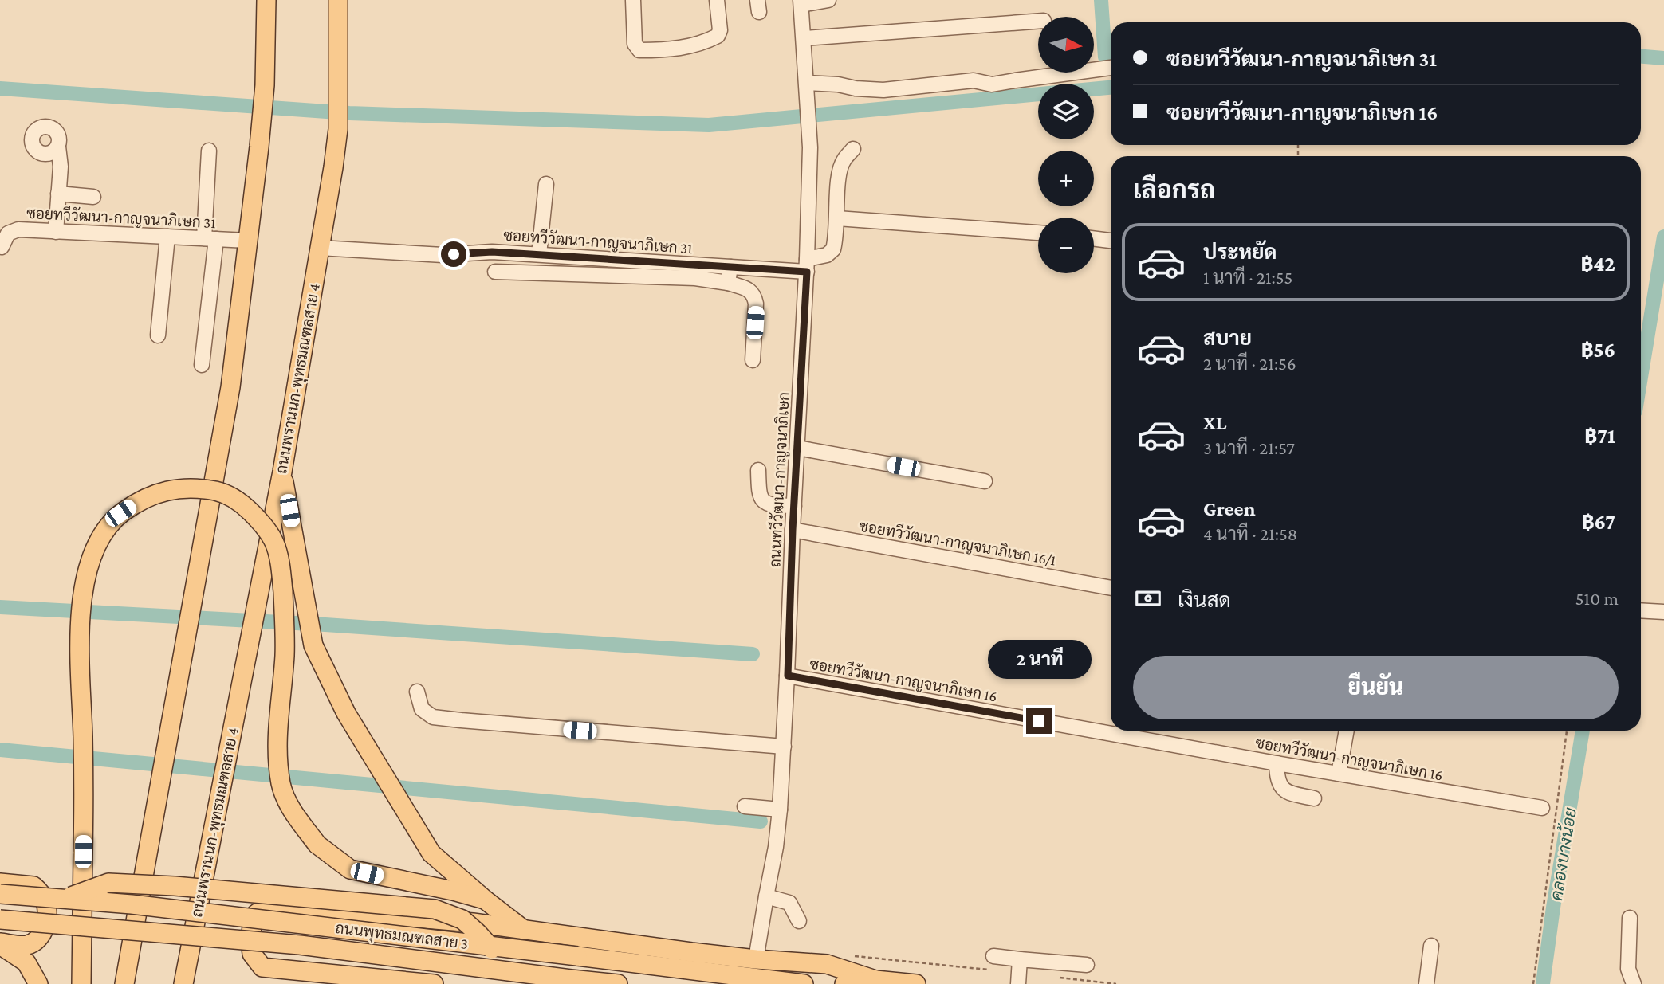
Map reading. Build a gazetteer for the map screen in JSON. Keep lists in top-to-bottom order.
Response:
{
  "streets": {
    "main road": ["ถนนพรานนก-พุทธมณฑลสาย 4", "ถนนพุทธมณฑลสาย 3"],
    "street": [
      "ซอยทวีวัฒนา-กาญจนาภิเษก 31",
      "ถนนทวีวัฒนา-กาญจนาภิเษก",
      "ซอยทวีวัฒนา-กาญจนาภิเษก 16/1",
      "ซอยทวีวัฒนา-กาญจนาภิเษก 16"
    ]
  },
  "crossings": [
    ["ซอยทวีวัฒนา-กาญจนาภิเษก 31", "ถนนพรานนก-พุทธมณฑลสาย 4"],
    ["ซอยทวีวัฒนา-กาญจนาภิเษก 31", "ถนนทวีวัฒนา-กาญจนาภิเษก"],
    ["ถนนทวีวัฒนา-กาญจนาภิเษก", "ซอยทวีวัฒนา-กาญจนาภิเษก 16/1"],
    ["ถนนทวีวัฒนา-กาญจนาภิเษก", "ซอยทวีวัฒนา-กาญจนาภิเษก 16"]
  ],
  "water": ["คลองบางน้อย"],
  "north": "right",
  "page": {
    "map_buttons": ["+", "−"],
    "banner": ["ซอยทวีวัฒนา-กาญจนาภิเษก 31", "ซอยทวีวัฒนา-กาญจนาภิเษก 16"],
    "heading": "เลือกรถ",
    "list": [
      {
        "name": "ประหยัด",
        "note": "1 นาที · 21:55",
        "value": "฿42"
      },
      {
        "name": "สบาย",
        "note": "2 นาที · 21:56",
        "value": "฿56"
      },
      {
        "name": "XL",
        "note": "3 นาที · 21:57",
        "value": "฿71"
      },
      {
        "name": "Green",
        "note": "4 นาที · 21:58",
        "value": "฿67"
      }
    ],
    "pay": ["เงินสด", "510 m"],
    "bubble": "2 นาที",
    "buttons": "ยืนยัน"
  }
}
